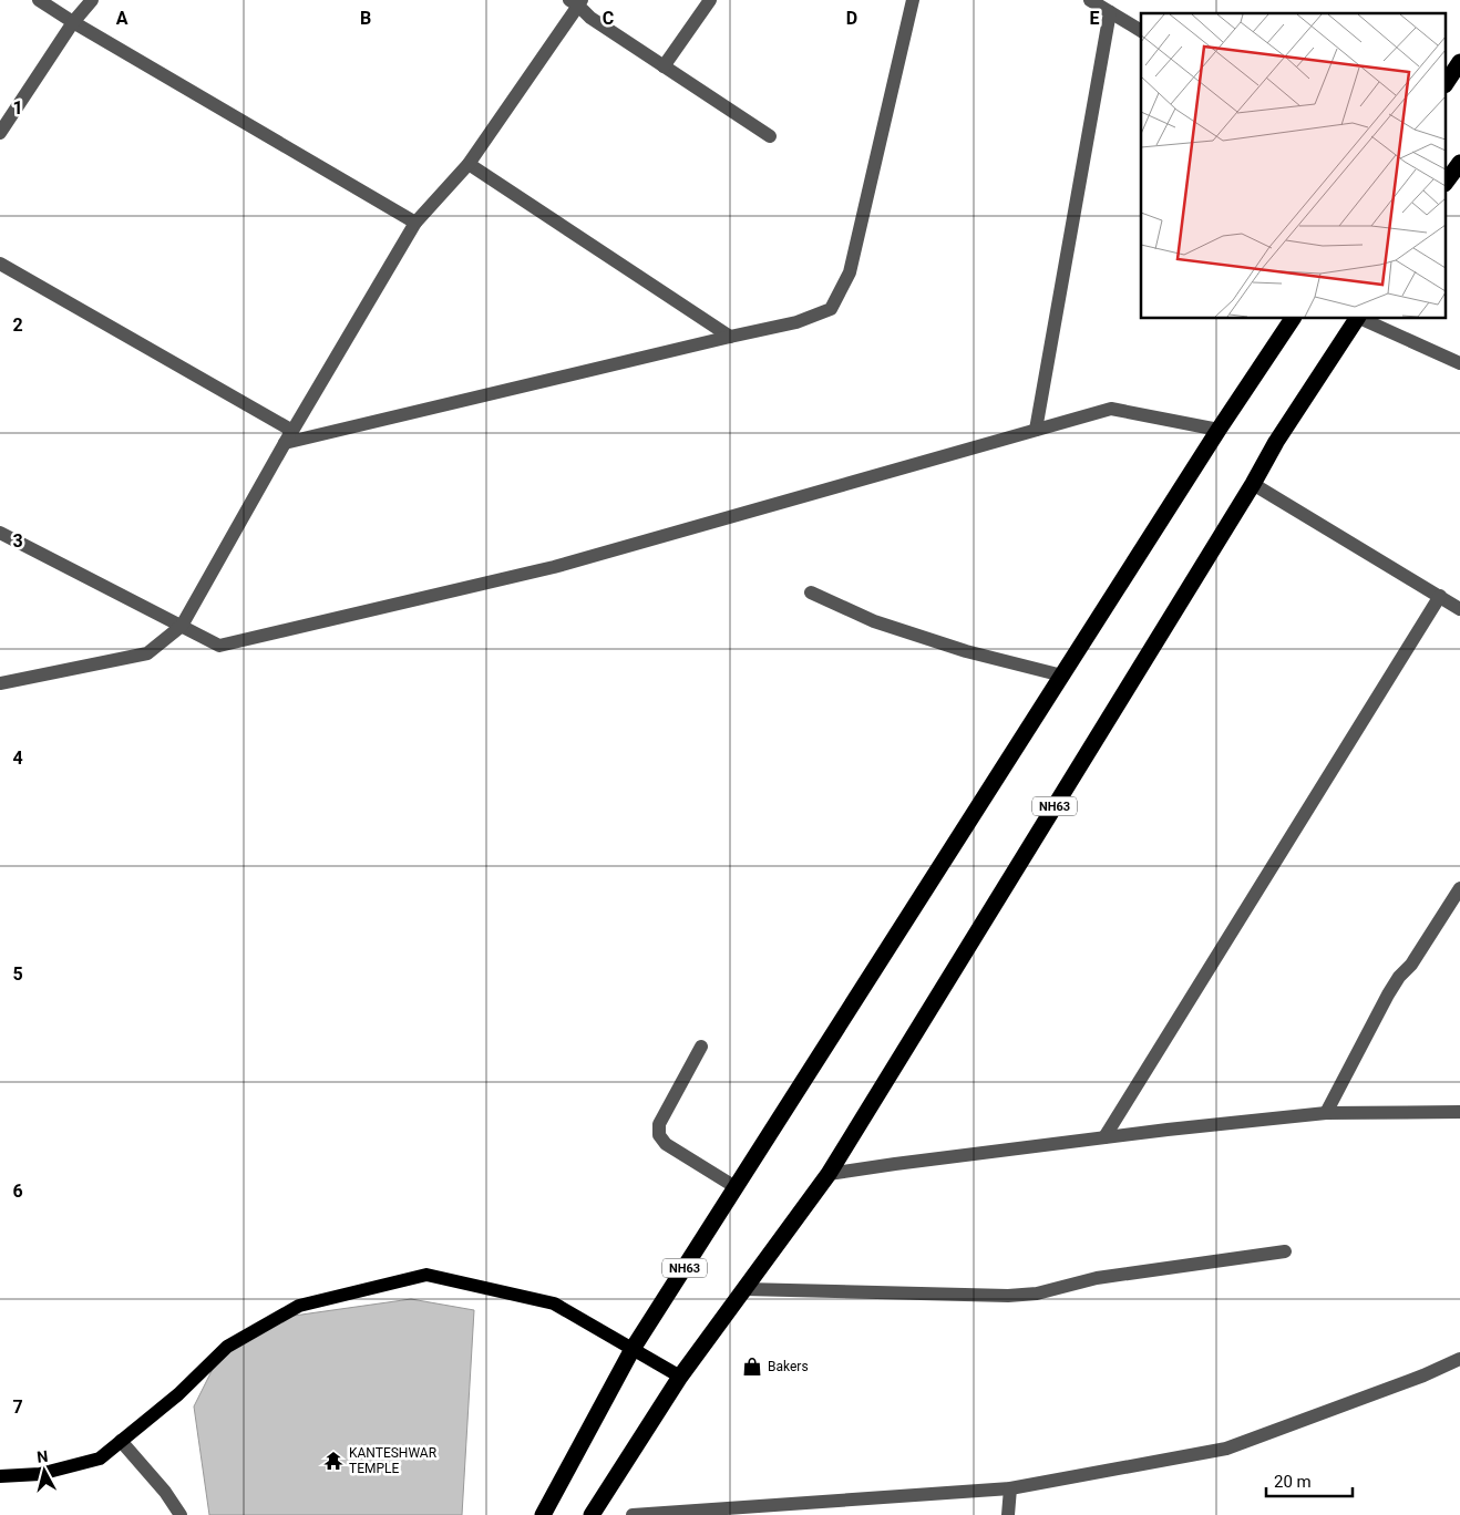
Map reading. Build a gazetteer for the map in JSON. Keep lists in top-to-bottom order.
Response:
{
  "streets": {
    "highway": ["NH63"]
  },
  "places": {
    "shop": ["Bakers"],
    "temple": ["KANTESHWAR TEMPLE"]
  },
  "scale_bar": "20 m",
  "north": "top",
  "grid": {
    "columns": [
      "A",
      "B",
      "C",
      "D",
      "E"
    ],
    "rows": [
      "1",
      "2",
      "3",
      "4",
      "5",
      "6",
      "7"
    ]
  }
}
